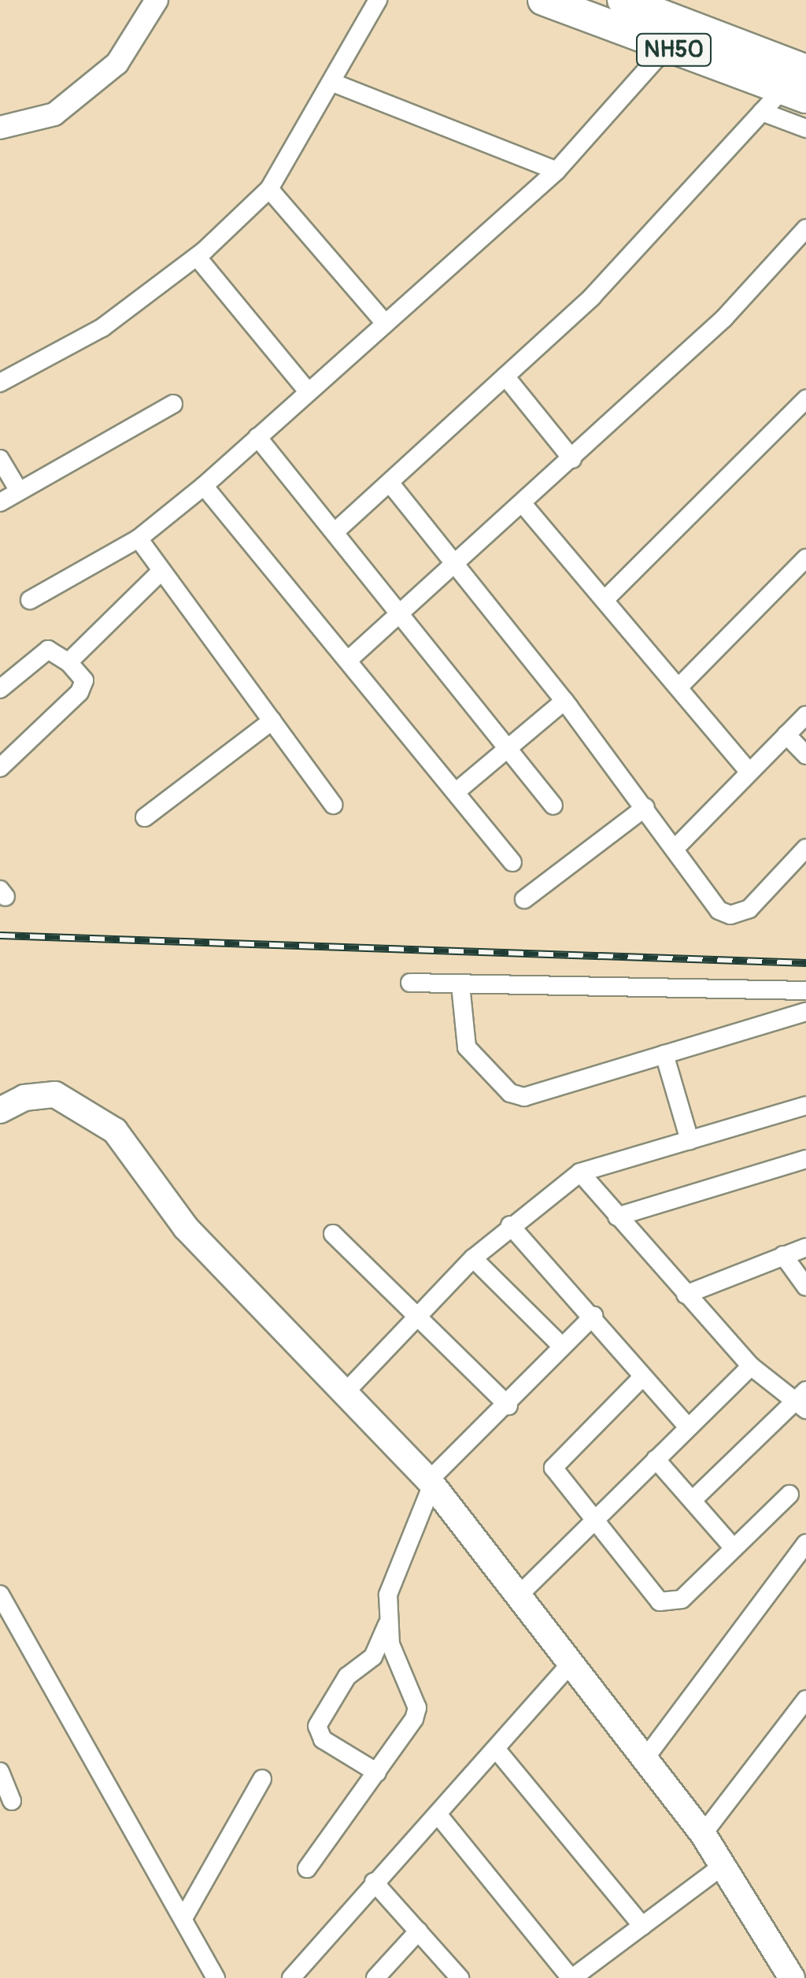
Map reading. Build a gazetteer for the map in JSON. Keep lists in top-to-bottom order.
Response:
{
  "streets": {
    "highway": ["NH50"]
  }
}
